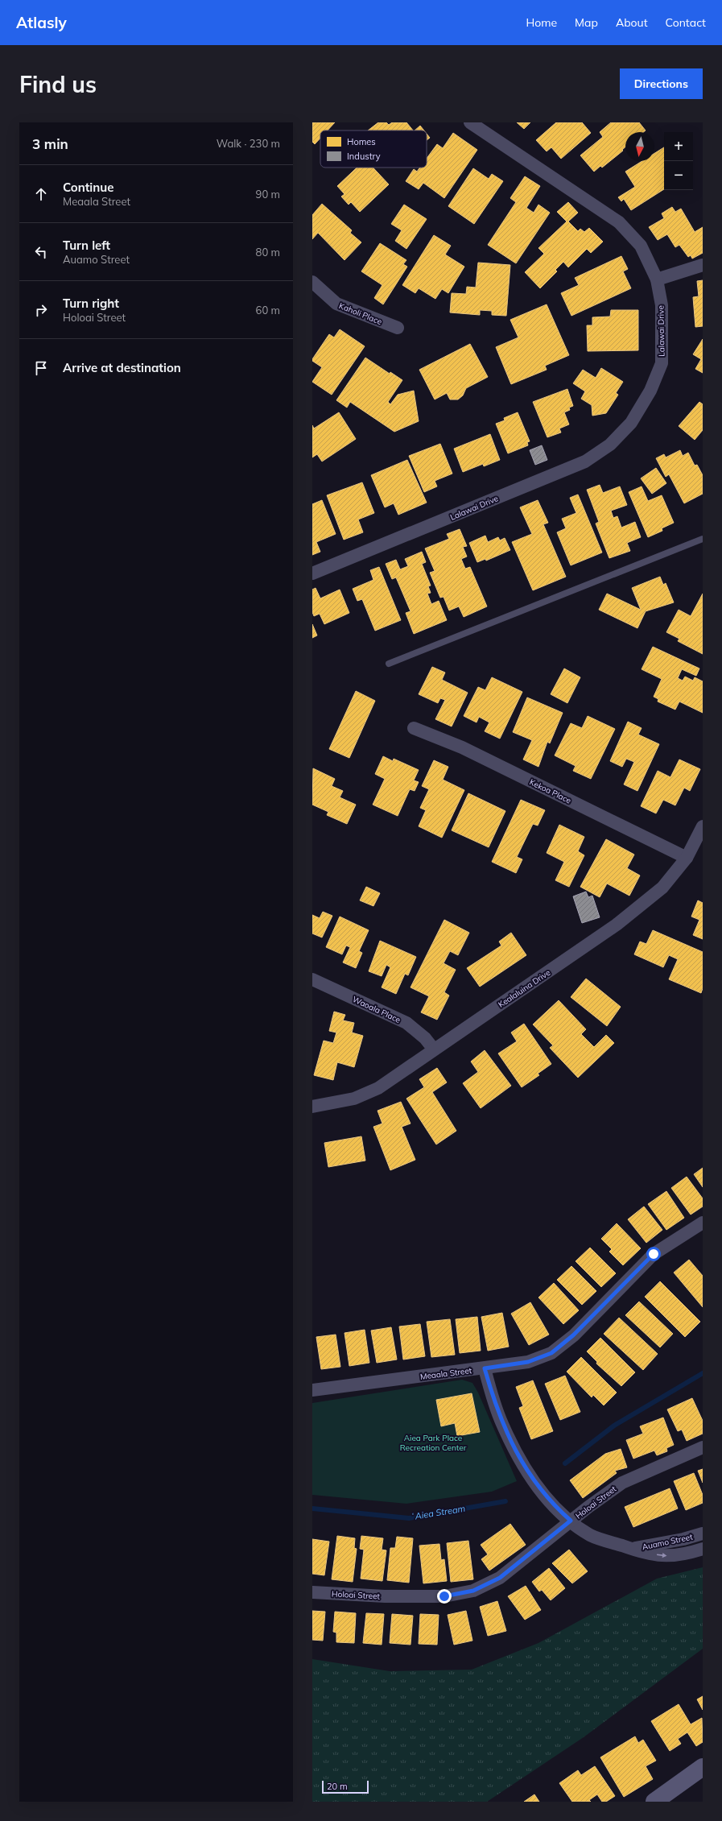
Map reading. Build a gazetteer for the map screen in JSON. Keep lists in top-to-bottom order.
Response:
{
  "streets": {
    "street": [
      "Kaholi Place",
      "Lalawai Drive",
      "Kekoa Place",
      "Kealaluina Drive",
      "Waoala Place",
      "Meaala Street",
      "Holoai Street",
      "Auamo Street"
    ]
  },
  "crossings": [
    ["Kekoa Place", "Kealaluina Drive"],
    ["Kealaluina Drive", "Waoala Place"],
    ["Meaala Street", "Auamo Street"],
    ["Holoai Street", "Auamo Street"]
  ],
  "water": ["ʻAiea Stream"],
  "parks": ["Aiea Park Place Recreation Center"],
  "legend": ["Homes", "Industry"],
  "scale_bar": "20 m",
  "north": "bottom",
  "page": {
    "header": "Atlasly",
    "nav": [
      "Home",
      "Map",
      "About",
      "Contact"
    ],
    "buttons": "Directions",
    "title": "Find us",
    "heading": ["3 min", "Walk · 230 m"],
    "map_buttons": ["+", "−"],
    "list": [
      ["Continue", "Meaala Street", "90 m"],
      ["Turn left", "Auamo Street", "80 m"],
      ["Turn right", "Holoai Street", "60 m"],
      "Arrive at destination"
    ],
    "scale": "20 m"
  }
}
